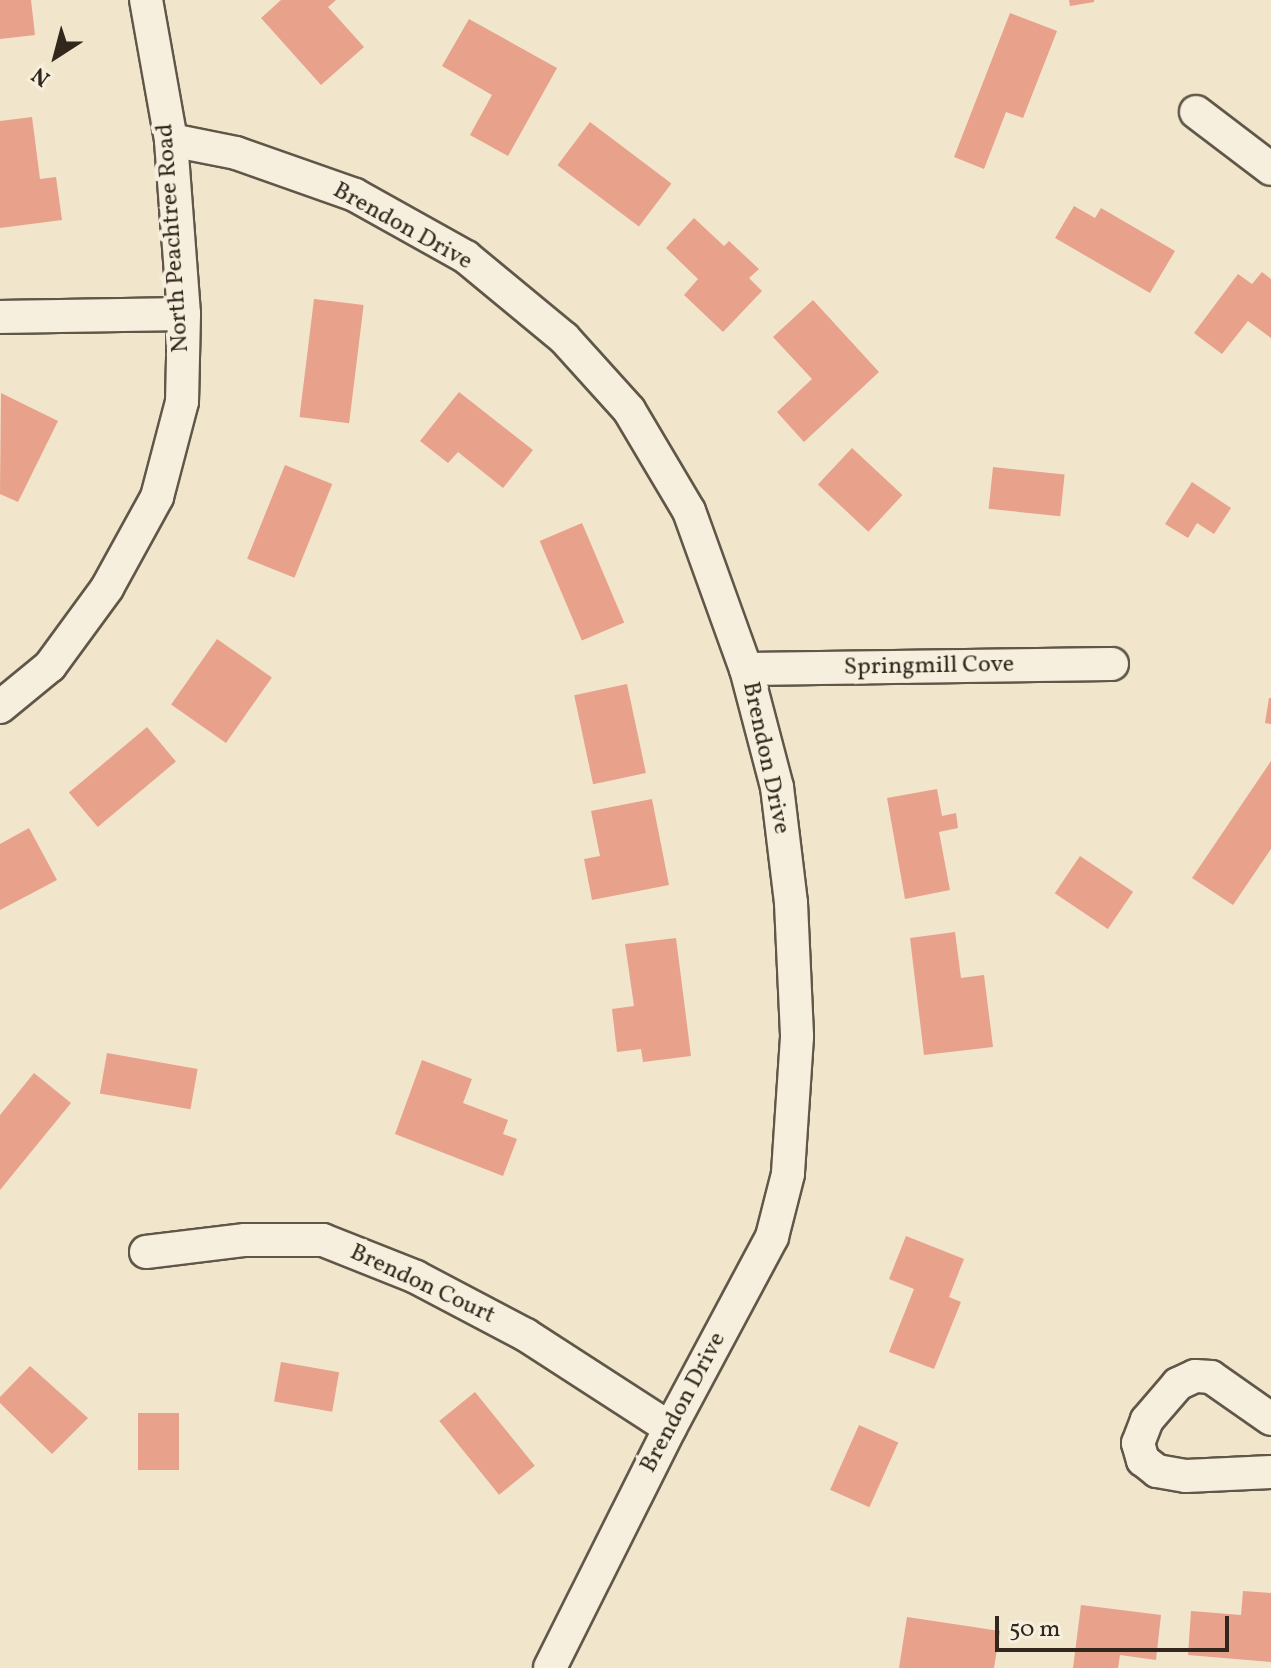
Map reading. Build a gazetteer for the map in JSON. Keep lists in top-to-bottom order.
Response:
{
  "streets": {
    "street": [
      "Brendon Drive",
      "North Peachtree Road",
      "Springmill Cove",
      "Brendon Court"
    ]
  },
  "crossings": [
    ["Brendon Drive", "North Peachtree Road"],
    ["Brendon Drive", "Springmill Cove"],
    ["Brendon Drive", "Brendon Court"]
  ],
  "scale_bar": "50 m",
  "north": "bottom left"
}
